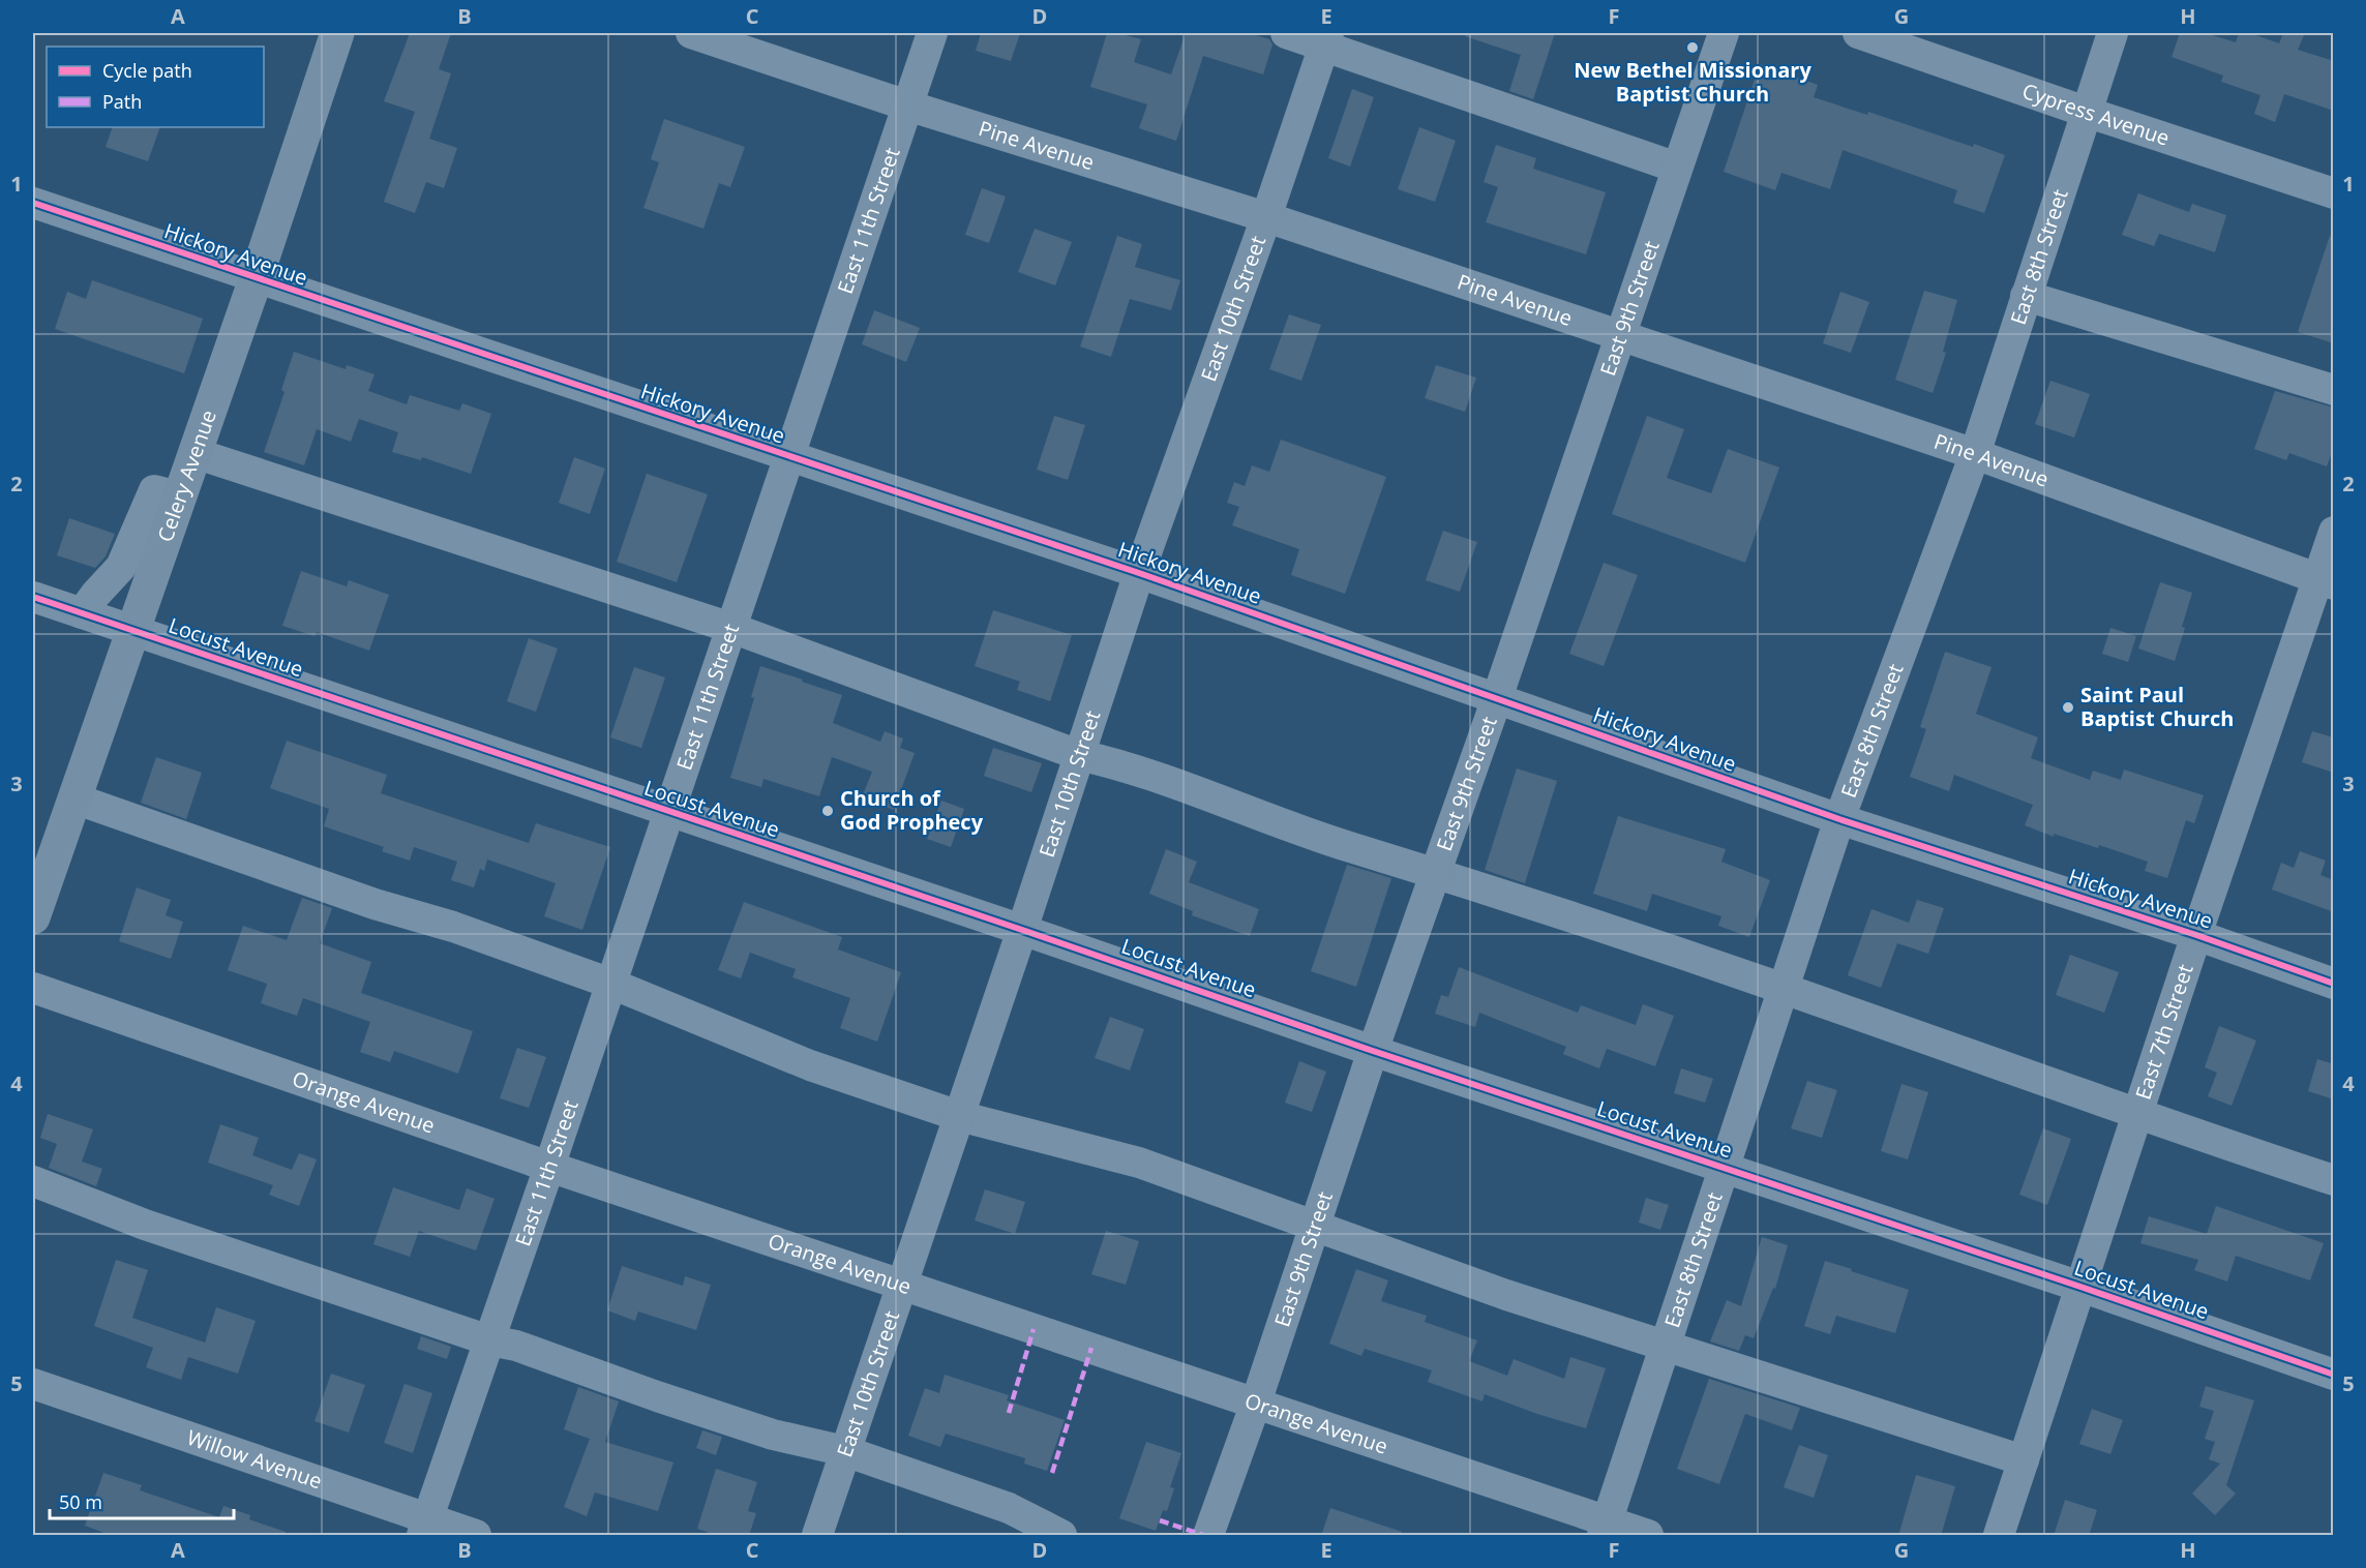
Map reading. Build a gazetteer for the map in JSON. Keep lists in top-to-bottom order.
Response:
{
  "streets": {
    "main road": ["Celery Avenue"],
    "street": [
      "Cypress Avenue",
      "Pine Avenue",
      "East 11th Street",
      "Hickory Avenue",
      "East 8th Street",
      "East 10th Street",
      "East 9th Street",
      "Locust Avenue",
      "East 7th Street",
      "Orange Avenue",
      "Willow Avenue"
    ]
  },
  "crossings": [
    ["Cypress Avenue", "East 8th Street"],
    ["Pine Avenue", "East 11th Street"],
    ["Pine Avenue", "East 8th Street"],
    ["Pine Avenue", "East 10th Street"],
    ["Pine Avenue", "East 9th Street"],
    ["Pine Avenue", "East 7th Street"],
    ["East 11th Street", "Hickory Avenue"],
    ["East 11th Street", "Locust Avenue"],
    ["East 11th Street", "Orange Avenue"],
    ["East 11th Street", "Willow Avenue"],
    ["Hickory Avenue", "East 8th Street"],
    ["Hickory Avenue", "East 10th Street"],
    ["Hickory Avenue", "East 9th Street"],
    ["Hickory Avenue", "Celery Avenue"],
    ["Hickory Avenue", "East 7th Street"],
    ["East 8th Street", "Locust Avenue"],
    ["East 8th Street", "Orange Avenue"],
    ["East 10th Street", "Locust Avenue"],
    ["East 10th Street", "Orange Avenue"],
    ["East 9th Street", "Locust Avenue"],
    ["East 9th Street", "Orange Avenue"],
    ["Celery Avenue", "Locust Avenue"],
    ["Locust Avenue", "East 7th Street"]
  ],
  "places": ["New Bethel Missionary Baptist Church", "Saint Paul Baptist Church", "Church of God Prophecy"],
  "legend": ["Cycle path", "Path"],
  "scale_bar": "50 m",
  "grid": {
    "columns": [
      "A",
      "B",
      "C",
      "D",
      "E",
      "F",
      "G",
      "H"
    ],
    "rows": [
      "1",
      "2",
      "3",
      "4",
      "5"
    ]
  }
}
